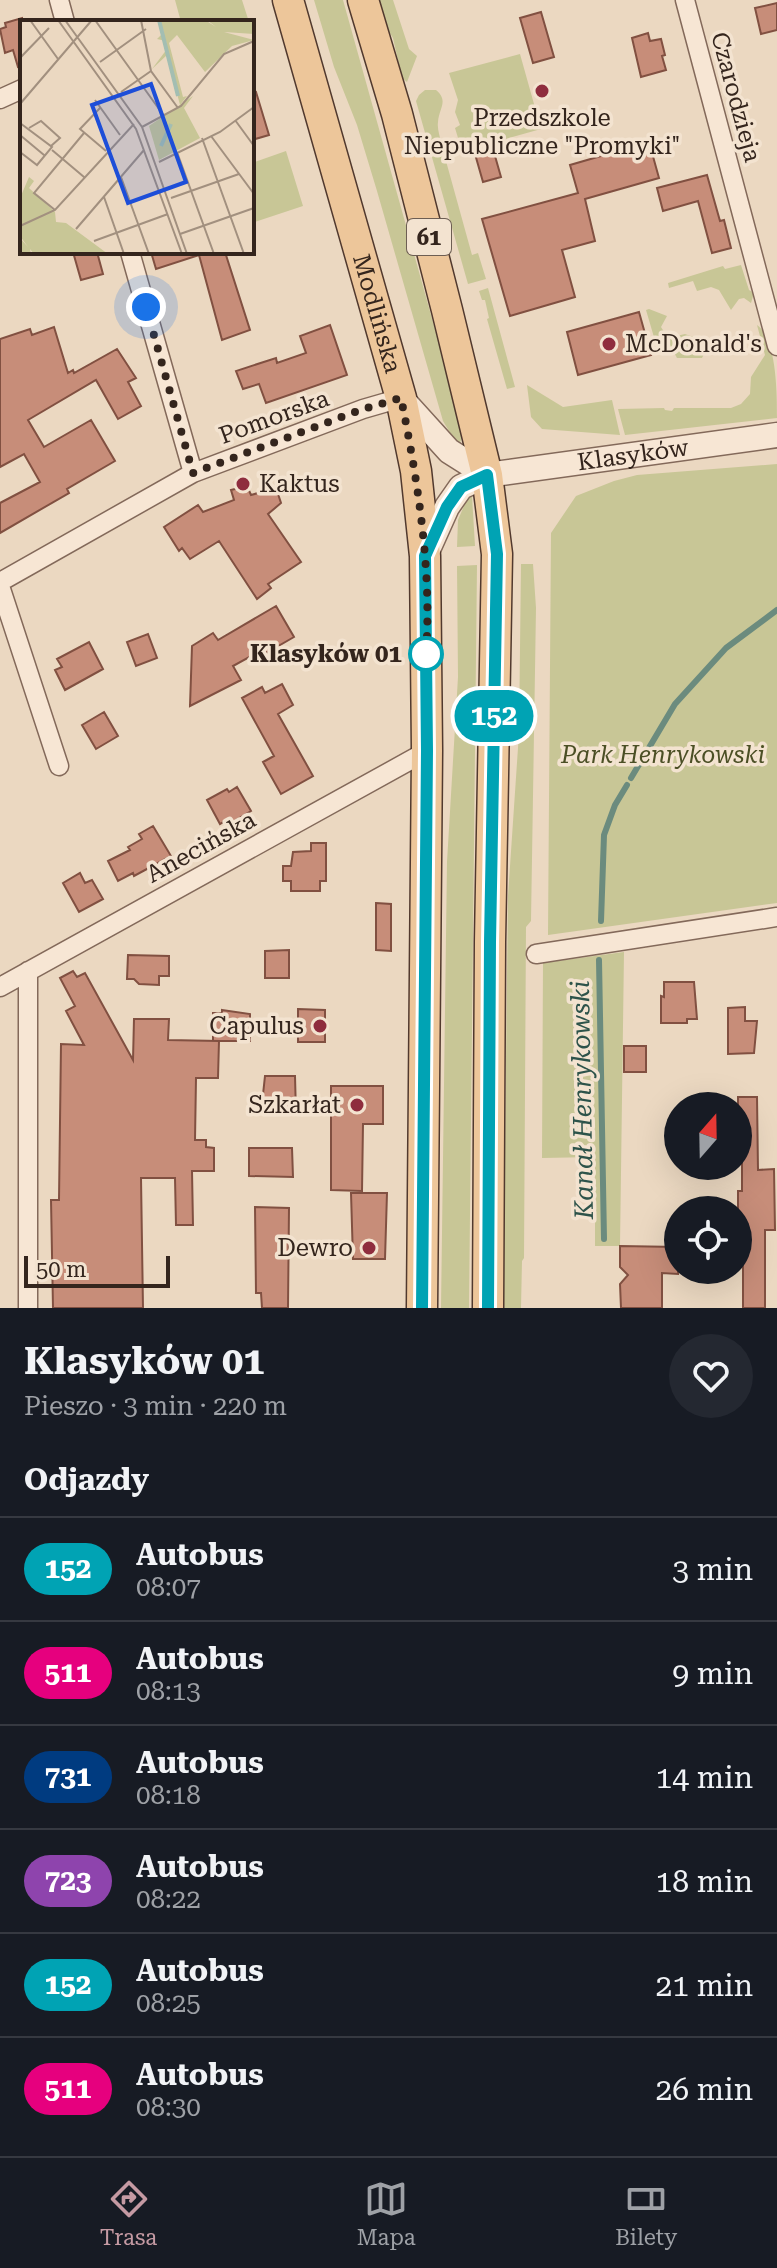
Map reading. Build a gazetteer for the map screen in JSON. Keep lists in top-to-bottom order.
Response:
{
  "streets": {
    "main road": ["61", "Modlińska"],
    "street": [
      "Czarodzieja",
      "Pomorska",
      "Klasyków",
      "Anecińska"
    ]
  },
  "crossings": [
    ["61", "Klasyków"],
    ["Modlińska", "Pomorska"],
    ["Modlińska", "Anecińska"]
  ],
  "water": ["Kanał Henrykowski"],
  "parks": ["Park Henrykowski"],
  "places": [
    "Przedszkole Niepubliczne \"Promyki\"",
    "McDonald's",
    "Kaktus",
    "Klasyków 01",
    "Capulus",
    "Szkarłat",
    "Dewro"
  ],
  "lines": ["bus line 152"],
  "scale_bar": "50 m",
  "north": "top",
  "page": {
    "on_map": "152",
    "scale": "50 m",
    "heading": [
      ["Klasyków 01", "Pieszo · 3 min · 220 m"],
      "Odjazdy"
    ],
    "list": [
      {
        "mark": "152",
        "name": "Autobus",
        "note": "08:07",
        "value": "3 min"
      },
      {
        "mark": "511",
        "name": "Autobus",
        "note": "08:13",
        "value": "9 min"
      },
      {
        "mark": "731",
        "name": "Autobus",
        "note": "08:18",
        "value": "14 min"
      },
      {
        "mark": "723",
        "name": "Autobus",
        "note": "08:22",
        "value": "18 min"
      },
      {
        "mark": "152",
        "name": "Autobus",
        "note": "08:25",
        "value": "21 min"
      },
      {
        "mark": "511",
        "name": "Autobus",
        "note": "08:30",
        "value": "26 min"
      }
    ],
    "tabs": ["Trasa", "Mapa", "Bilety"]
  }
}
